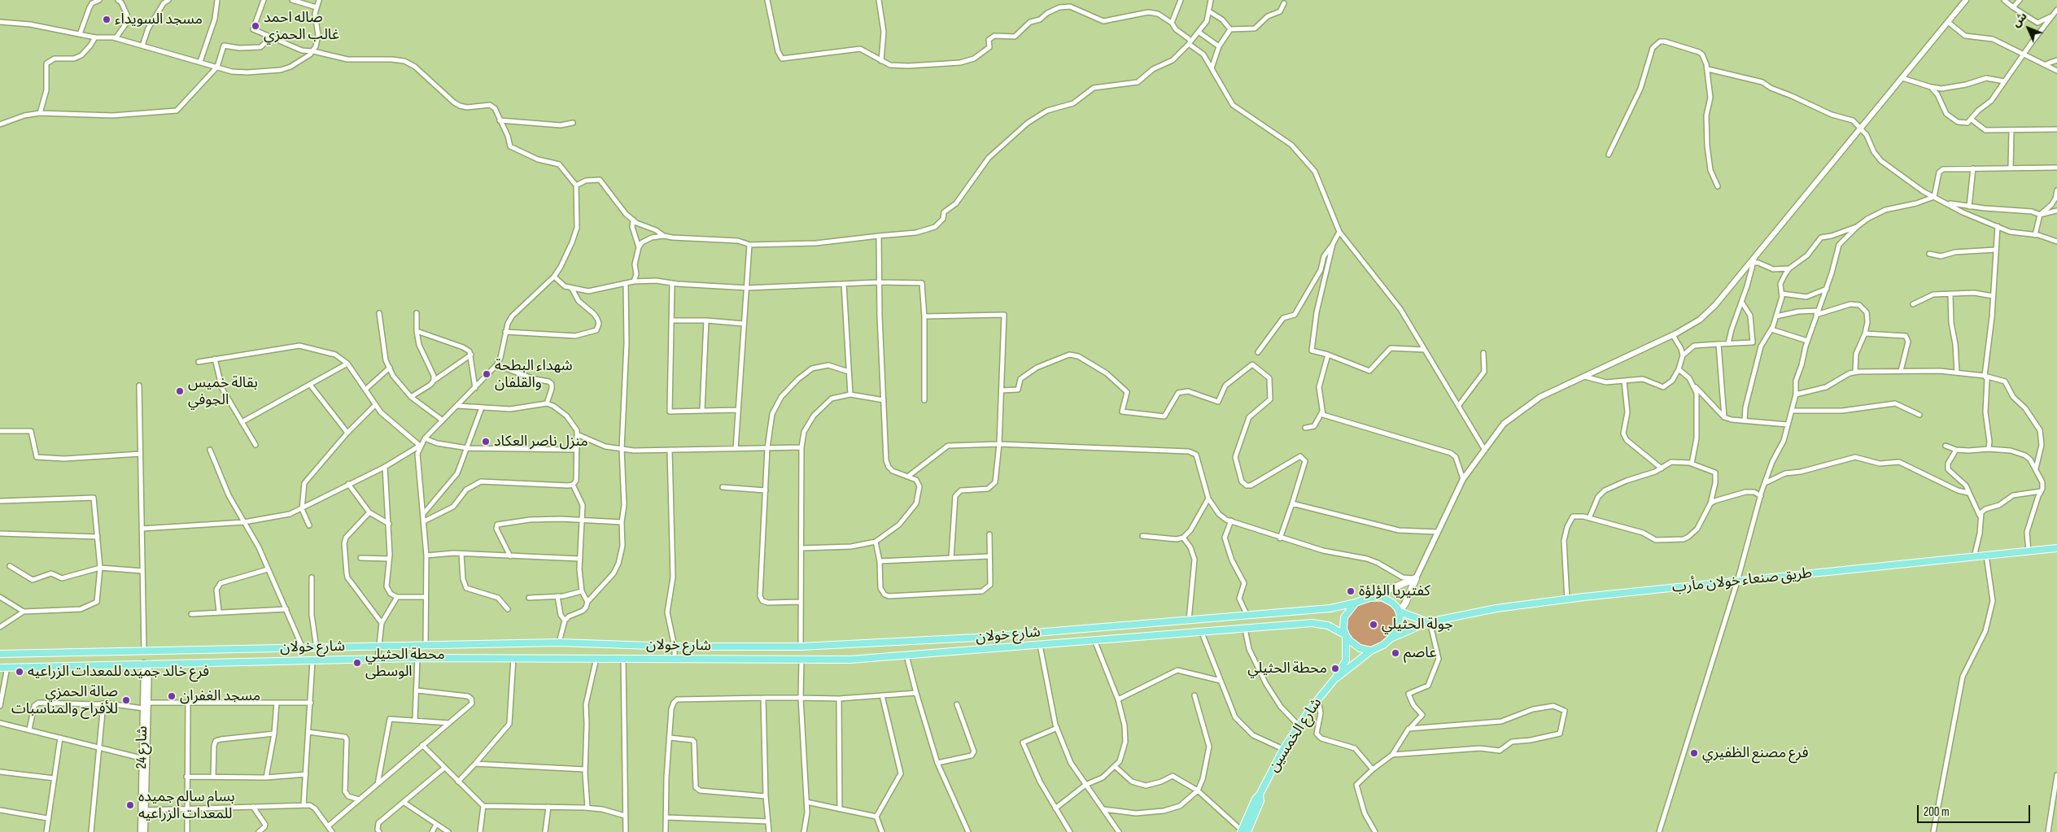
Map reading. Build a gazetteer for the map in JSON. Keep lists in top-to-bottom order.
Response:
{
  "streets": {
    "main road": ["طريق صنعاء خولان مأرب", "شارع خولان", "شارع الخمسين"],
    "street": ["شارع 24"]
  },
  "crossings": [
    ["طريق صنعاء خولان مأرب", "شارع خولان"],
    ["طريق صنعاء خولان مأرب", "شارع الخمسين"],
    ["شارع خولان", "شارع الخمسين"],
    ["شارع خولان", "شارع 24"]
  ],
  "places": [
    "مسجد السويداء",
    "صاله احمد غالب الحمزي",
    "شهداء البطحة والقلفان",
    "بقالة خميس الجوفي",
    "منزل ناصر العكاد",
    "كفتيريا الؤلؤة",
    "جولة الحثيلي",
    "عاصم",
    "محطة الحثيلي الوسطى",
    "محطة الحثيلي",
    "فرع خالد جميده للمعدات الزراعيه",
    "مسجد الغفران",
    "صالة الحمزي للأفراح والمناسبات",
    "فرع مصنع الظفيري",
    "بسام سالم جميده للمعدات الزراعيه"
  ],
  "scale_bar": "200 m",
  "north": "top left"
}
